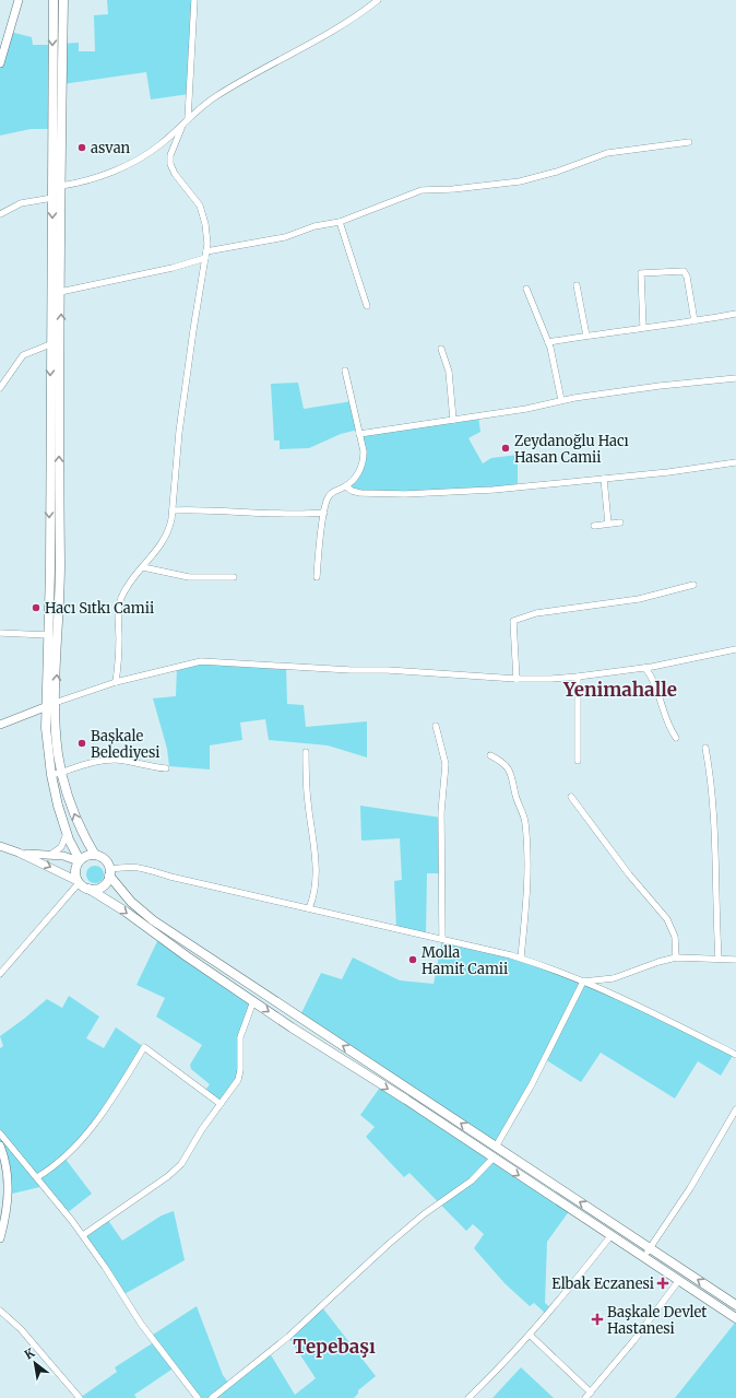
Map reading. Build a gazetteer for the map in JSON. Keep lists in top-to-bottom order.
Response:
{
  "districts": ["Yenimahalle", "Tepebaşı"],
  "places": {
    "other": [
      "asvan",
      "Zeydanoğlu Hacı Hasan Camii",
      "Hacı Sıtkı Camii",
      "Başkale Belediyesi",
      "Molla Hamit Camii"
    ],
    "health": ["Elbak Eczanesi", "Başkale Devlet Hastanesi"]
  },
  "north": "top left"
}
